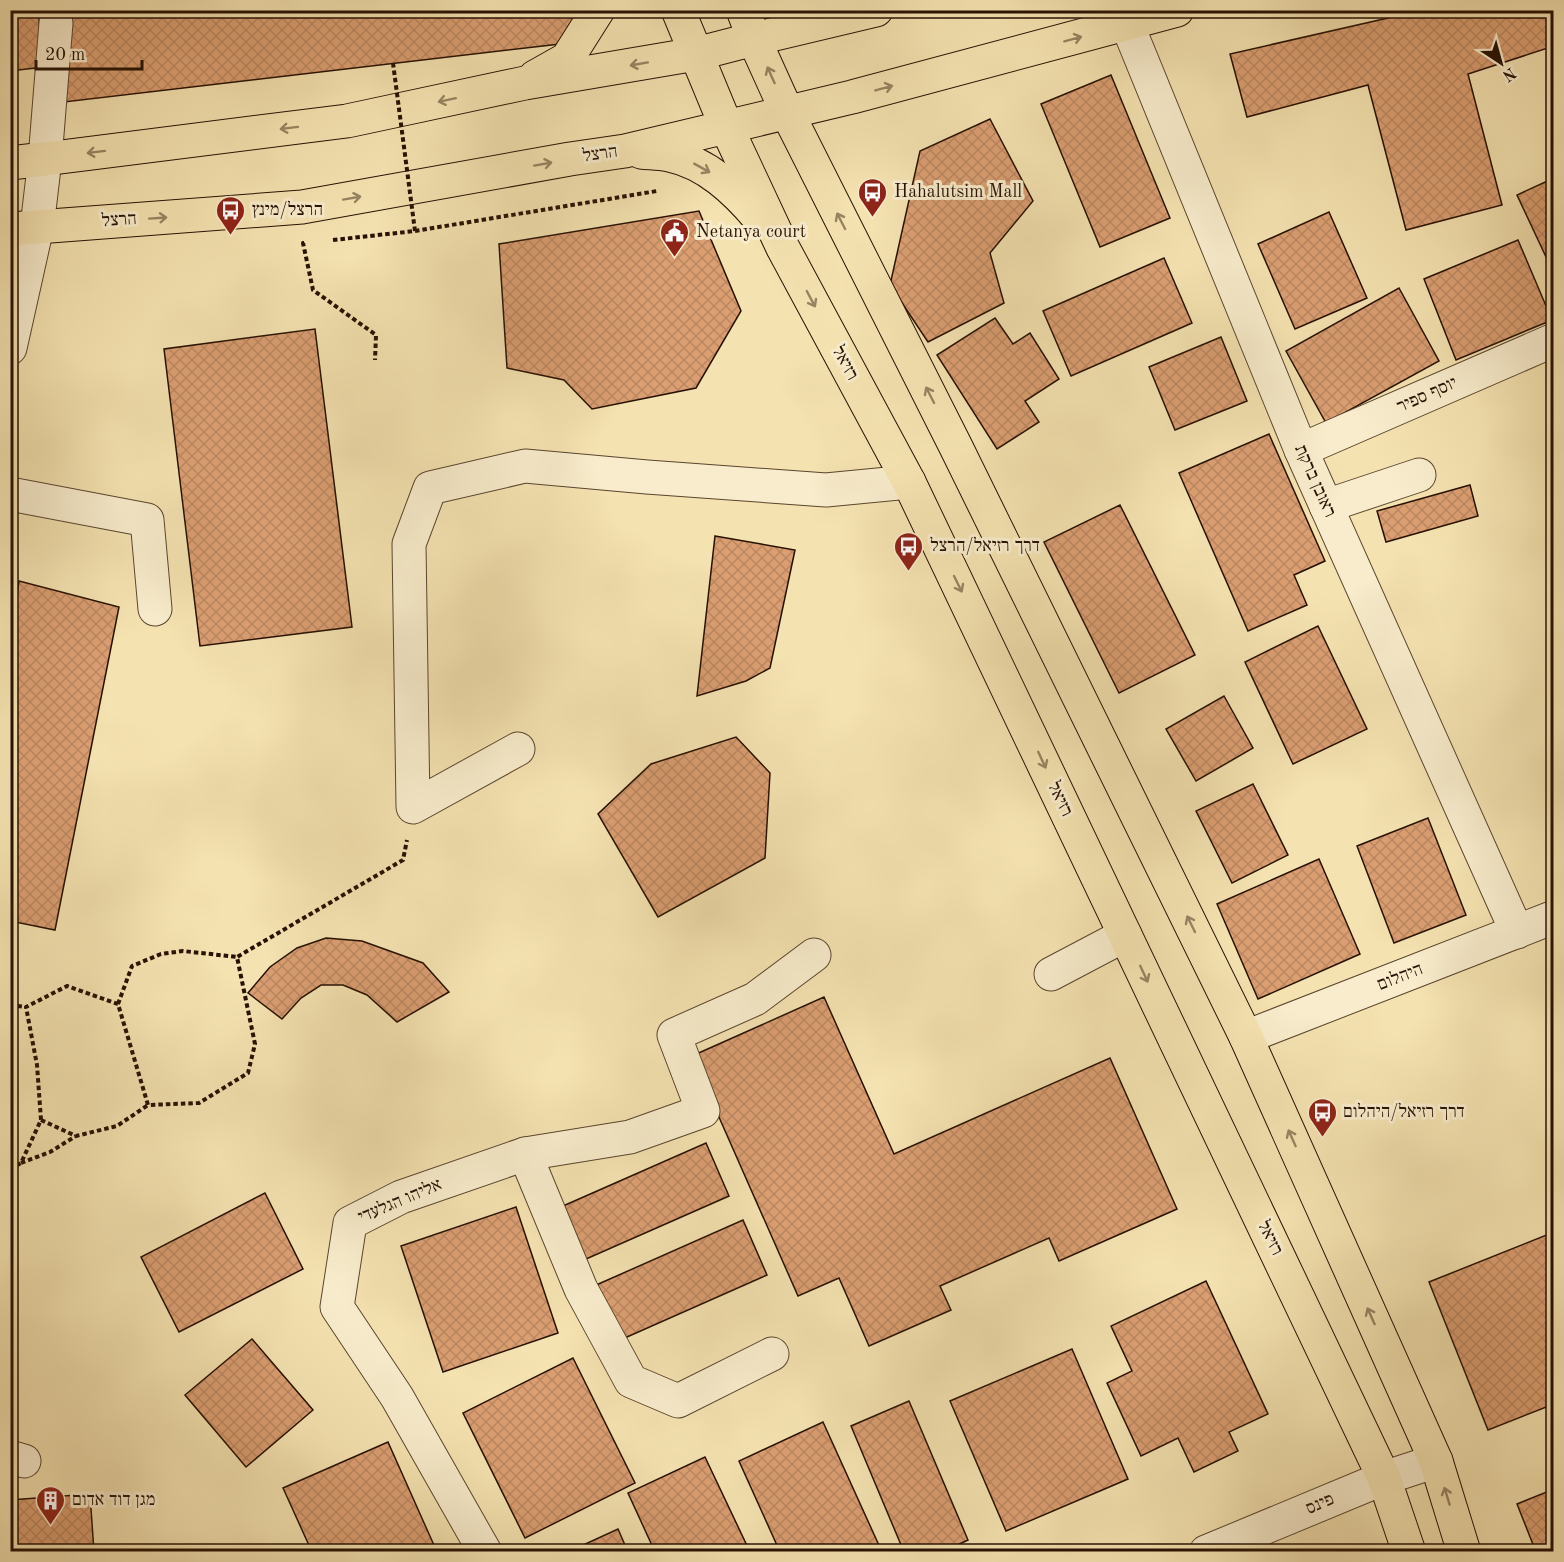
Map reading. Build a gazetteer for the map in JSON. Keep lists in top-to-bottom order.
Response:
{
  "streets": {
    "main road": ["הרצל", "רזיאל"],
    "street": [
      "יוסף ספיר",
      "ראובן ברקת",
      "היהלום",
      "אליהו הגלעדי",
      "פינס"
    ]
  },
  "crossings": [
    ["הרצל", "רזיאל"],
    ["הרצל", "ראובן ברקת"],
    ["רזיאל", "פינס"],
    ["יוסף ספיר", "ראובן ברקת"],
    ["ראובן ברקת", "היהלום"]
  ],
  "places": {
    "bus stop": [
      "Hahalutsim Mall",
      "הרצל/מינץ",
      "דרך רזיאל/הרצל",
      "דרך רזיאל/היהלום"
    ],
    "public building": ["Netanya court"],
    "building": ["מגן דוד אדום"]
  },
  "scale_bar": "20 m",
  "north": "bottom right"
}
